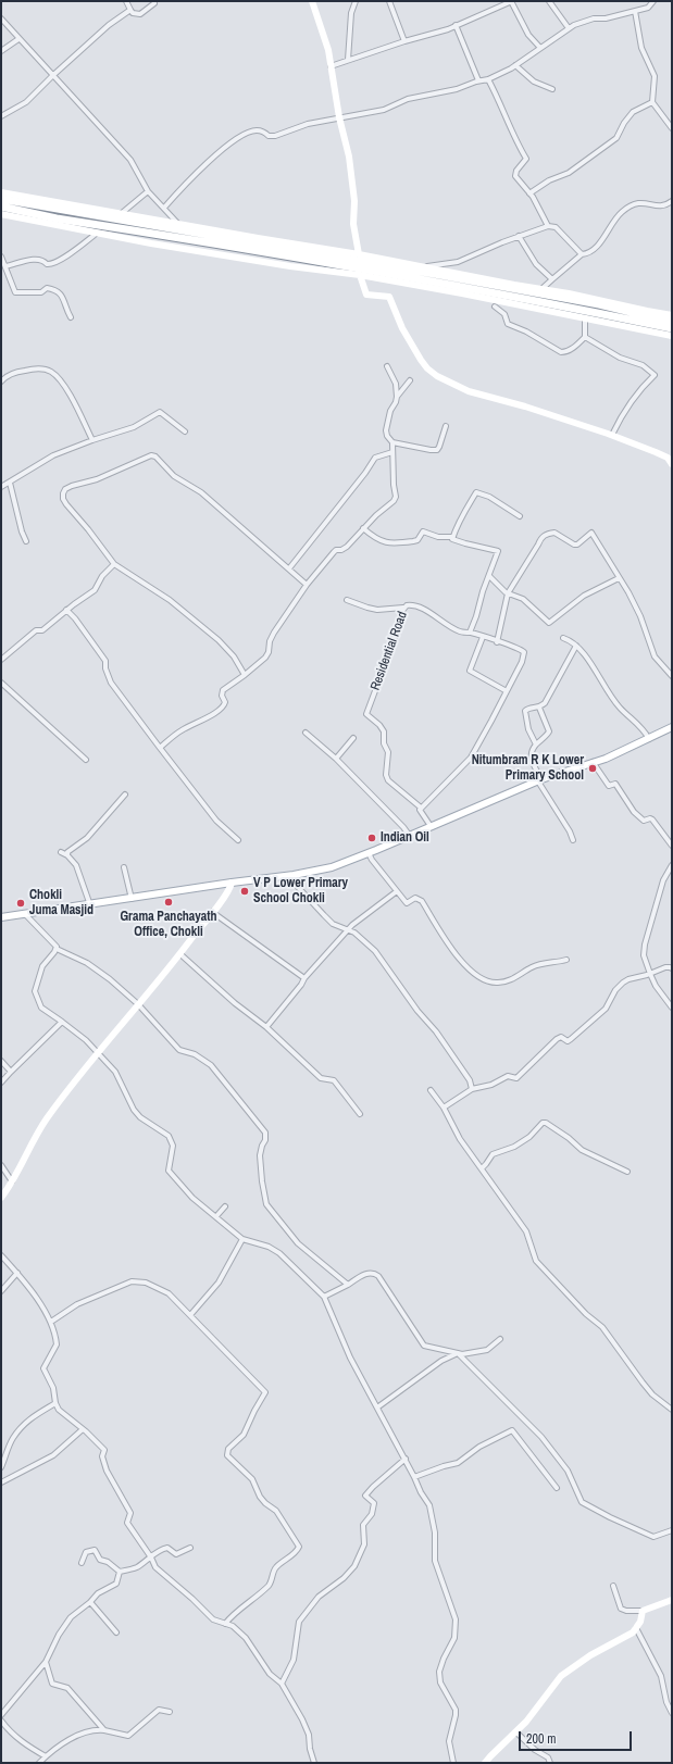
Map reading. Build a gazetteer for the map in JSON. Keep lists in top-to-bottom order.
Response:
{
  "streets": {
    "street": ["Residential Road"]
  },
  "places": [
    "Nitumbram R K Lower Primary School",
    "Indian Oil",
    "V P Lower Primary School Chokli",
    "Grama Panchayath Office, Chokli",
    "Chokli Juma Masjid"
  ],
  "scale_bar": "200 m"
}
